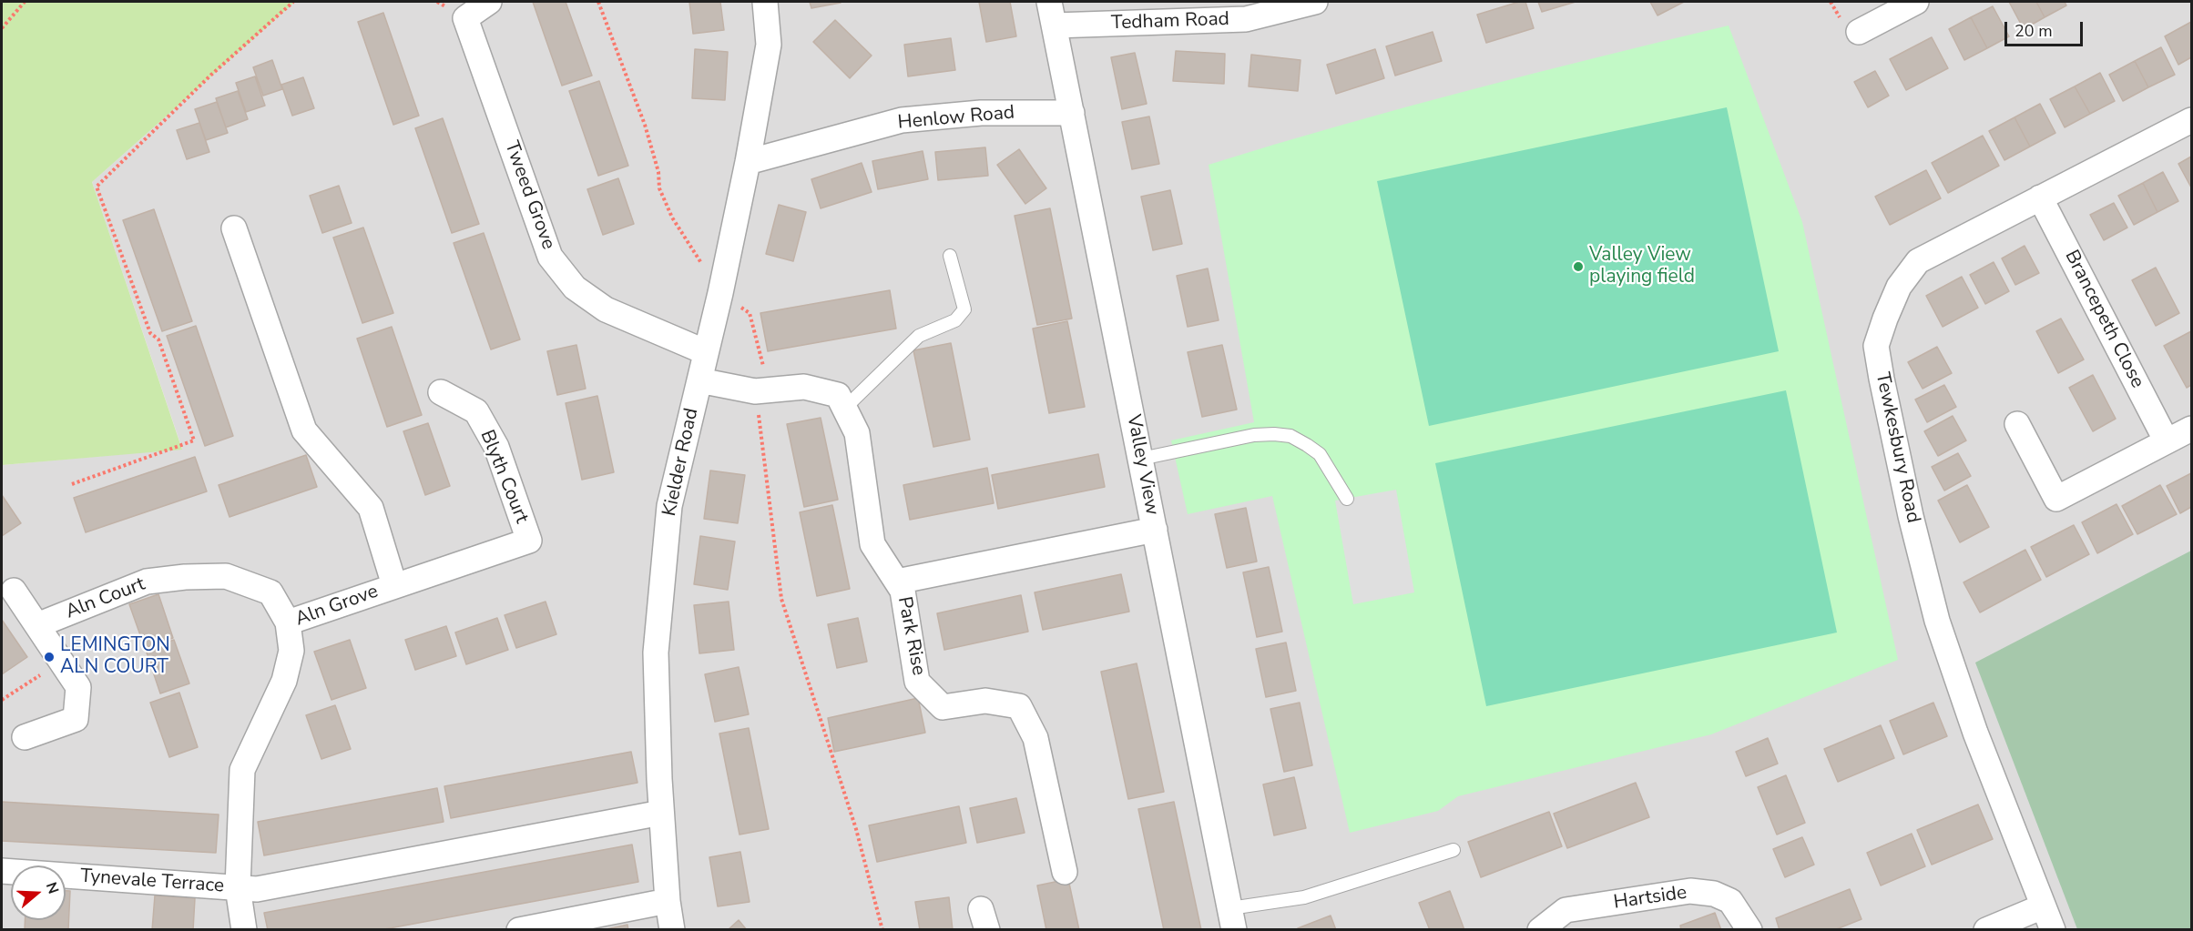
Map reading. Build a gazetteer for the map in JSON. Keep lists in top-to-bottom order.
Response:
{
  "streets": {
    "street": [
      "Tedham Road",
      "Henlow Road",
      "Tweed Grove",
      "Brancepeth Close",
      "Tewkesbury Road",
      "Kielder Road",
      "Valley View",
      "Blyth Court",
      "Aln Court",
      "Aln Grove",
      "Park Rise",
      "Tynevale Terrace",
      "Hartside"
    ]
  },
  "crossings": [
    ["Tedham Road", "Valley View"],
    ["Henlow Road", "Kielder Road"],
    ["Henlow Road", "Valley View"],
    ["Tweed Grove", "Kielder Road"],
    ["Brancepeth Close", "Tewkesbury Road"],
    ["Kielder Road", "Park Rise"],
    ["Kielder Road", "Tynevale Terrace"],
    ["Blyth Court", "Aln Grove"],
    ["Aln Court", "Aln Grove"],
    ["Aln Grove", "Tynevale Terrace"]
  ],
  "places": ["Valley View playing field", "LEMINGTON ALN COURT"],
  "scale_bar": "20 m",
  "north": "right"
}
